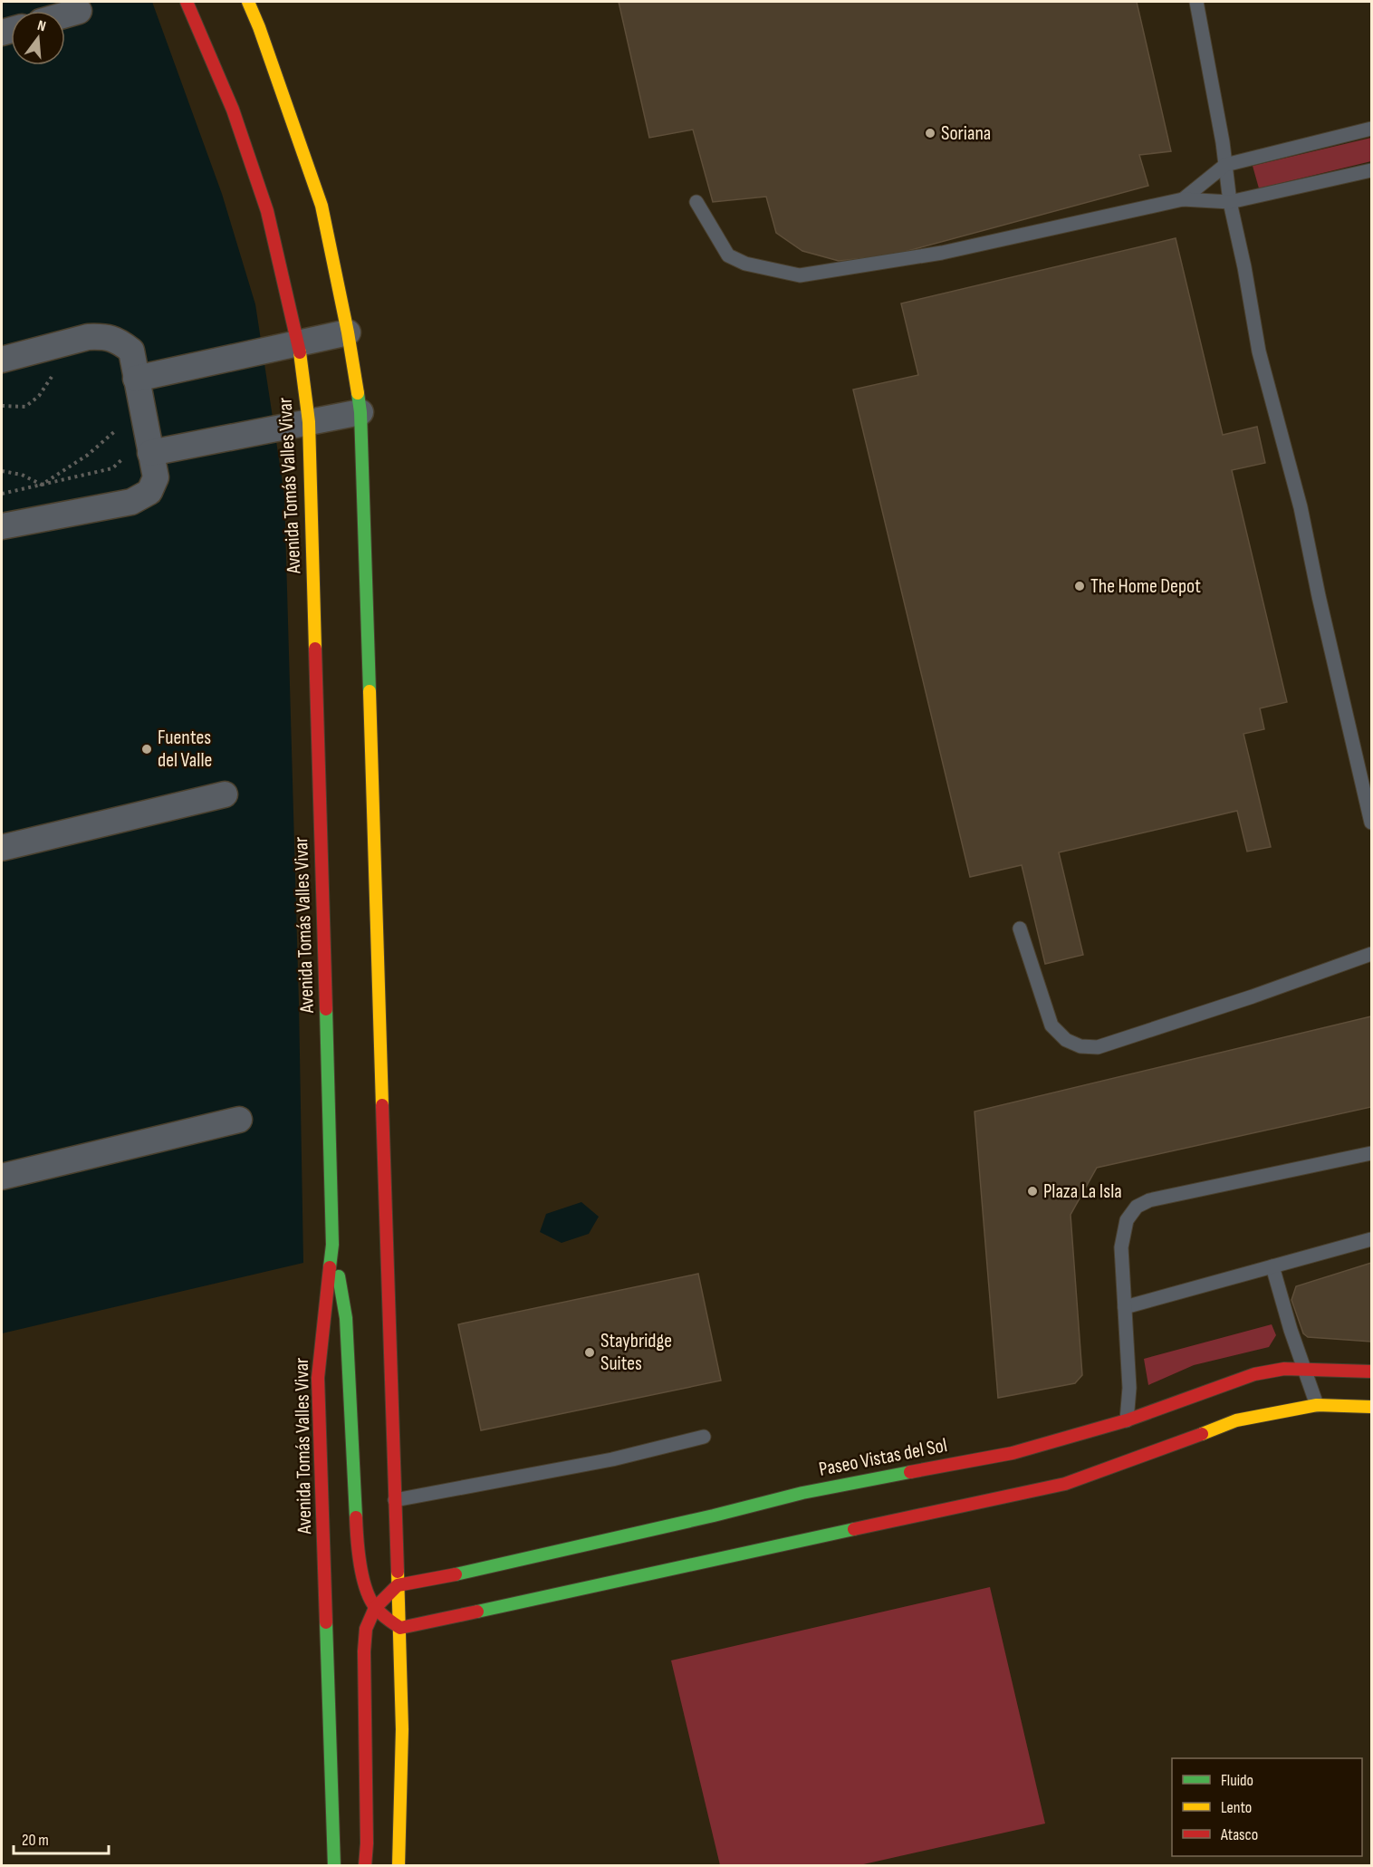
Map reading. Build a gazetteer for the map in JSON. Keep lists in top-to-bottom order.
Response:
{
  "streets": {
    "street": ["Avenida Tomás Valles Vivar", "Paseo Vistas del Sol"]
  },
  "places": [
    "Soriana",
    "The Home Depot",
    "Fuentes del Valle",
    "Plaza La Isla",
    "Staybridge Suites"
  ],
  "legend": ["Fluido", "Lento", "Atasco"],
  "scale_bar": "20 m",
  "north": "top"
}
